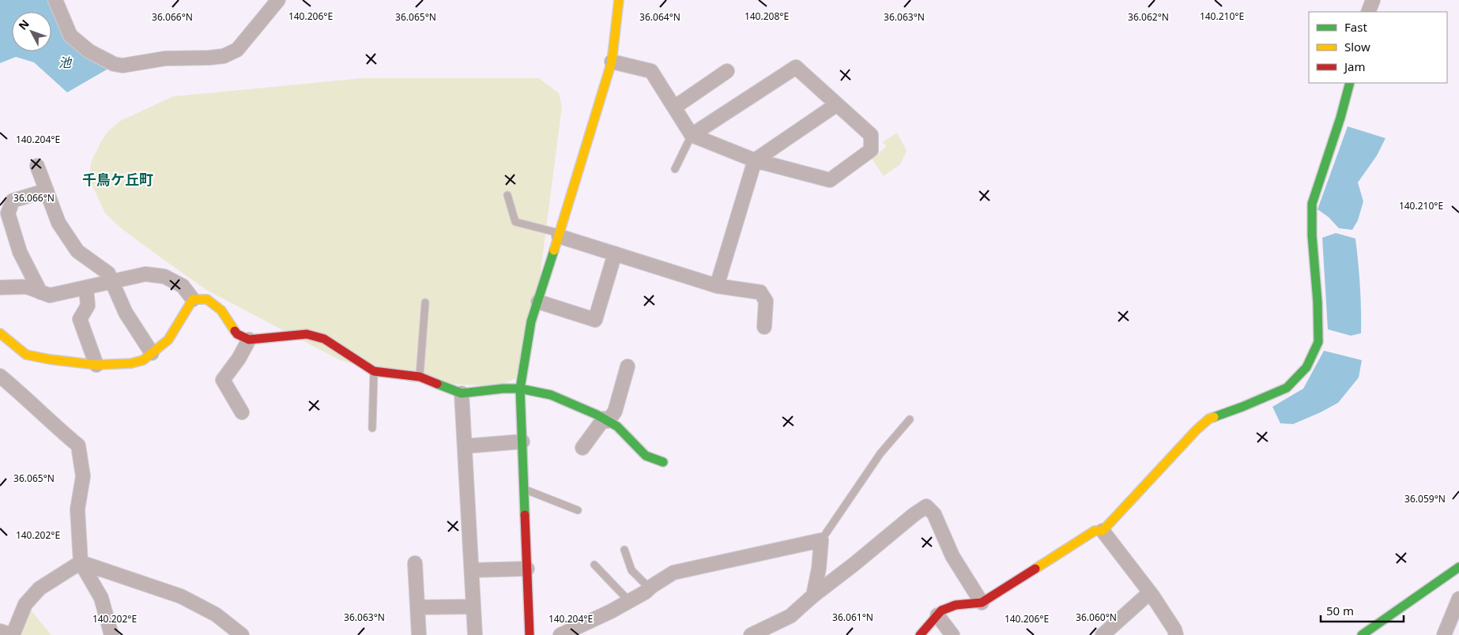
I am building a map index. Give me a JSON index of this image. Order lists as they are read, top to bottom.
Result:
{
  "districts": ["千鳥ケ丘町"],
  "water": ["池"],
  "legend": ["Fast", "Slow", "Jam"],
  "scale_bar": "50 m",
  "north": "top left",
  "coordinates": [
    "140.206°E",
    "140.208°E",
    "140.210°E",
    "36.066°N",
    "36.065°N",
    "36.064°N",
    "36.063°N",
    "36.062°N",
    "140.204°E",
    "36.059°N",
    "140.202°E",
    "36.061°N",
    "36.060°N"
  ]
}
